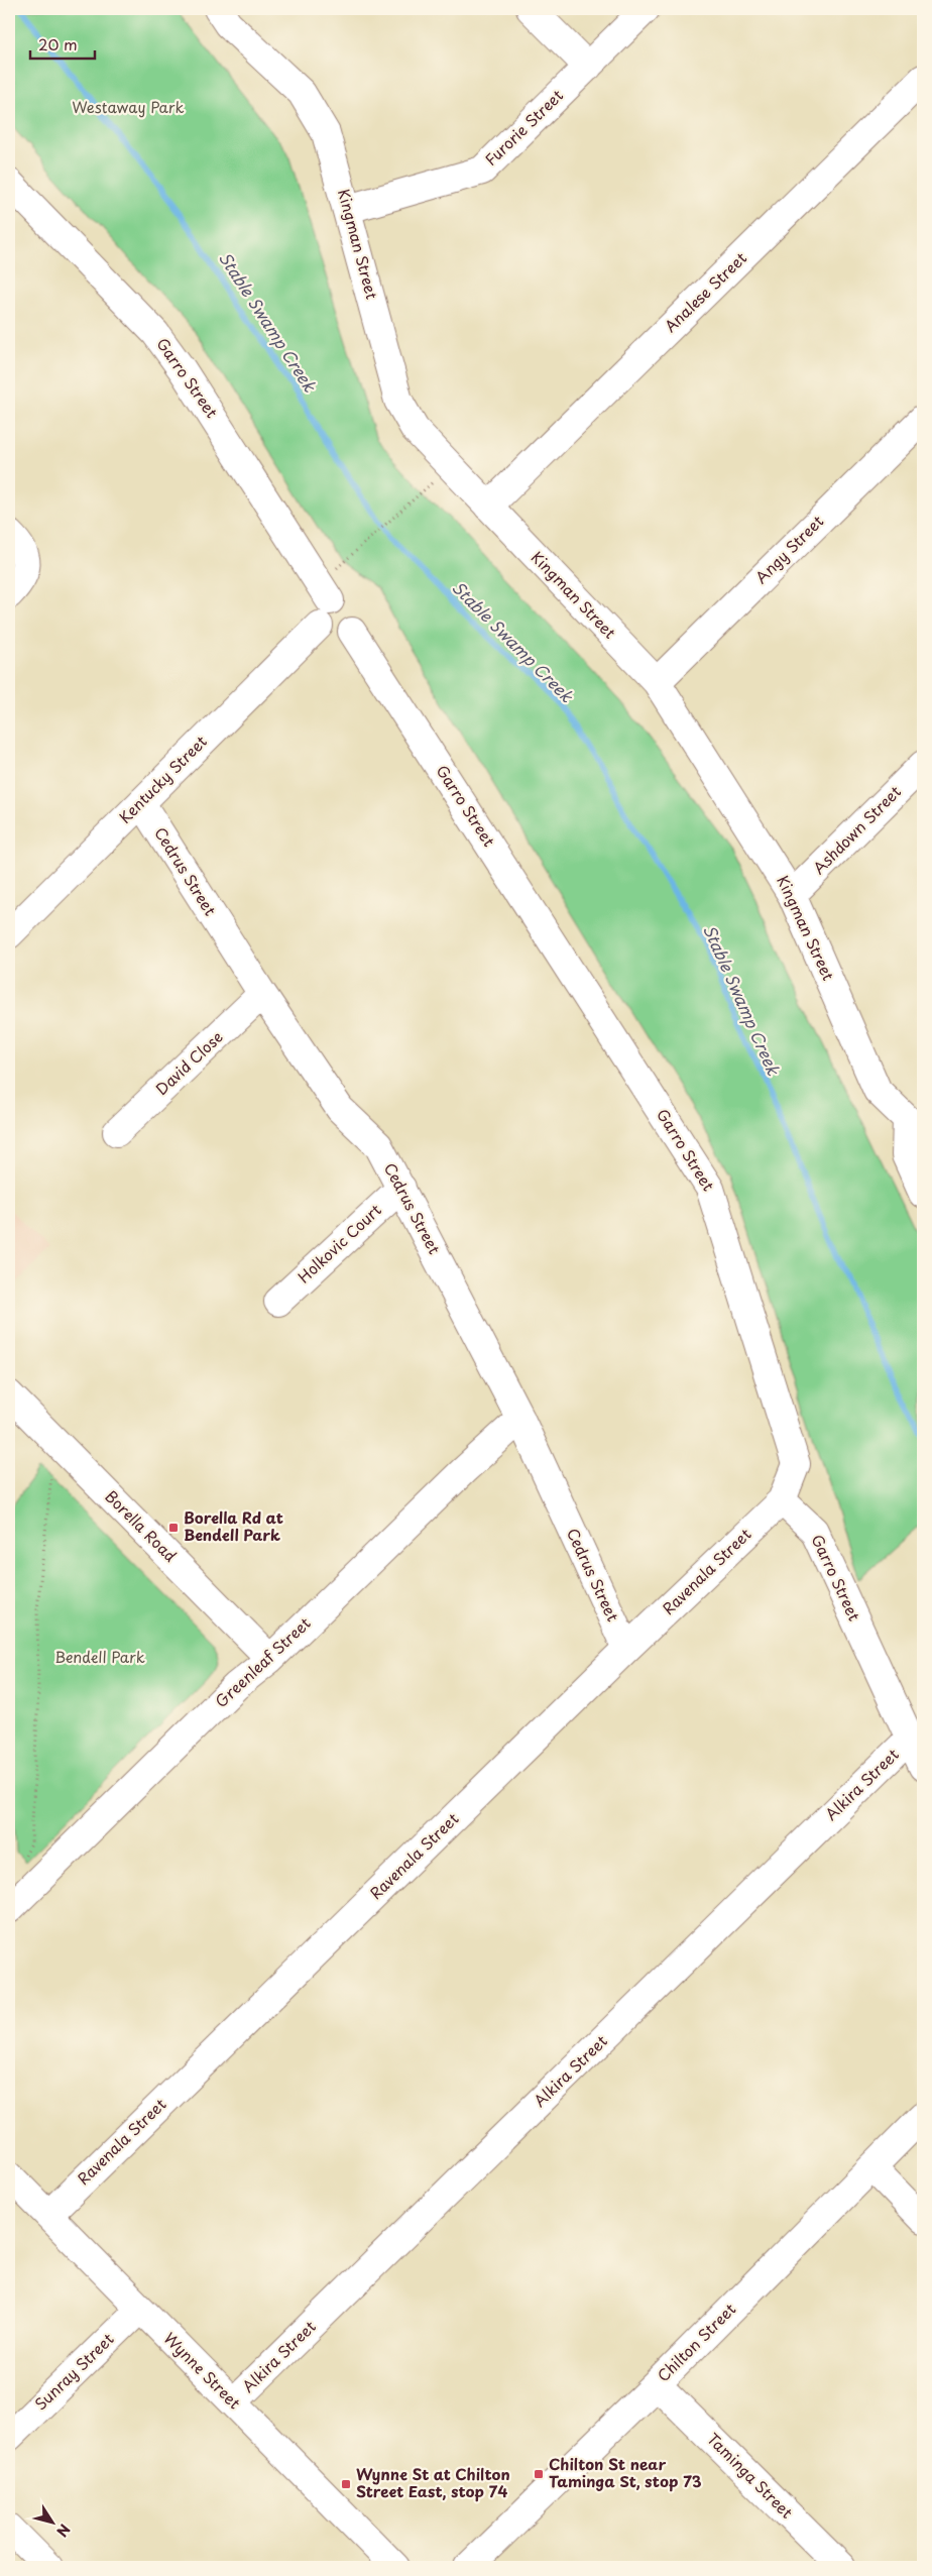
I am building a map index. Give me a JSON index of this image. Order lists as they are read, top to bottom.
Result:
{
  "streets": {
    "street": [
      "Furorie Street",
      "Kingman Street",
      "Analese Street",
      "Garro Street",
      "Angy Street",
      "Kentucky Street",
      "Ashdown Street",
      "Cedrus Street",
      "David Close",
      "Holkovic Court",
      "Borella Road",
      "Ravenala Street",
      "Greenleaf Street",
      "Alkira Street",
      "Chilton Street",
      "Wynne Street",
      "Sunray Street",
      "Taminga Street"
    ]
  },
  "crossings": [
    ["Furorie Street", "Kingman Street"],
    ["Kingman Street", "Analese Street"],
    ["Kingman Street", "Angy Street"],
    ["Kingman Street", "Ashdown Street"],
    ["Garro Street", "Kentucky Street"],
    ["Garro Street", "Ravenala Street"],
    ["Garro Street", "Alkira Street"],
    ["Kentucky Street", "Cedrus Street"],
    ["Cedrus Street", "David Close"],
    ["Cedrus Street", "Holkovic Court"],
    ["Cedrus Street", "Ravenala Street"],
    ["Cedrus Street", "Greenleaf Street"],
    ["Borella Road", "Greenleaf Street"],
    ["Ravenala Street", "Wynne Street"],
    ["Alkira Street", "Wynne Street"],
    ["Chilton Street", "Taminga Street"],
    ["Wynne Street", "Sunray Street"]
  ],
  "water": ["Stable Swamp Creek"],
  "parks": ["Westaway Park", "Bendell Park"],
  "places": {
    "transit": ["Borella Rd at Bendell Park", "Chilton St near Taminga St, stop 73", "Wynne St at Chilton Street East, stop 74"]
  },
  "scale_bar": "20 m",
  "north": "bottom right"
}
